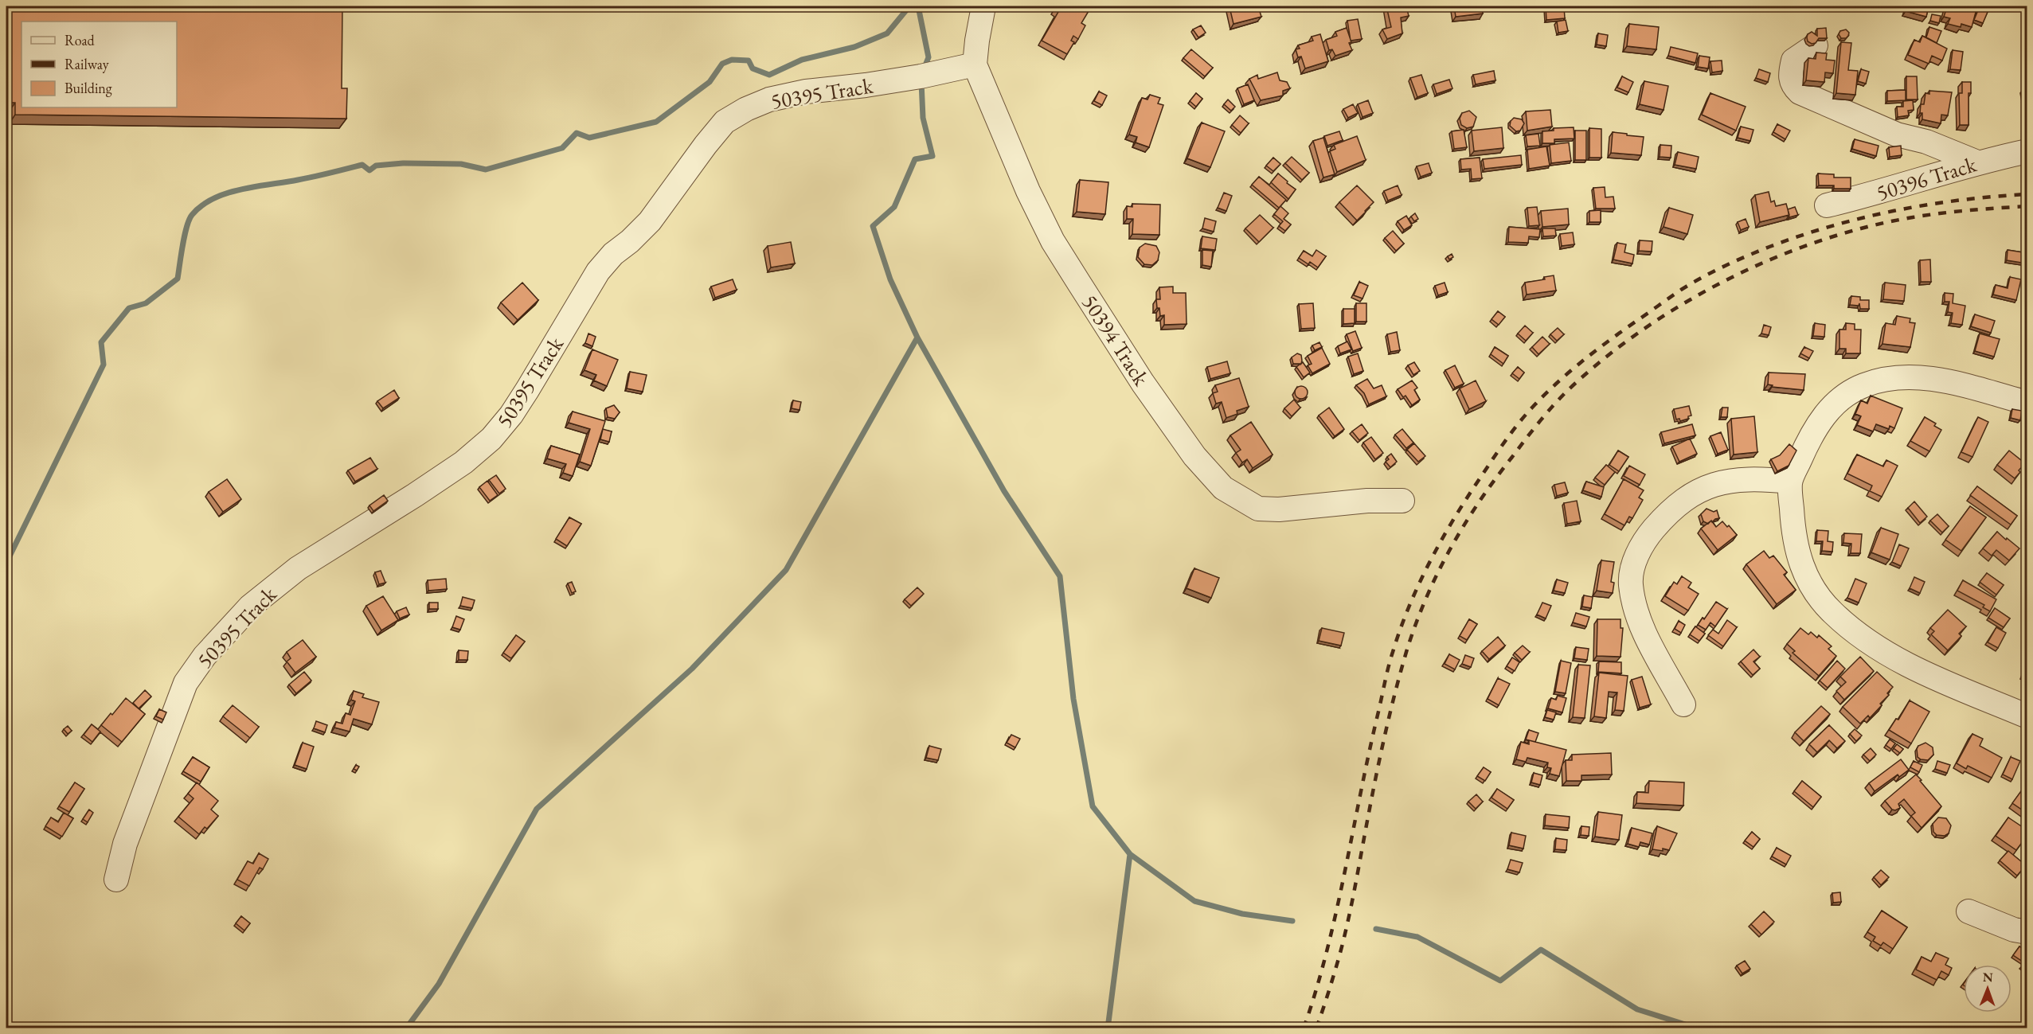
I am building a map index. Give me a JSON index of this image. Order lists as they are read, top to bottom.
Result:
{
  "streets": {
    "street": ["50395 Track", "50396 Track", "50394 Track"]
  },
  "crossings": [
    ["50395 Track", "50394 Track"]
  ],
  "legend": ["Road", "Railway", "Building"],
  "north": "top"
}
